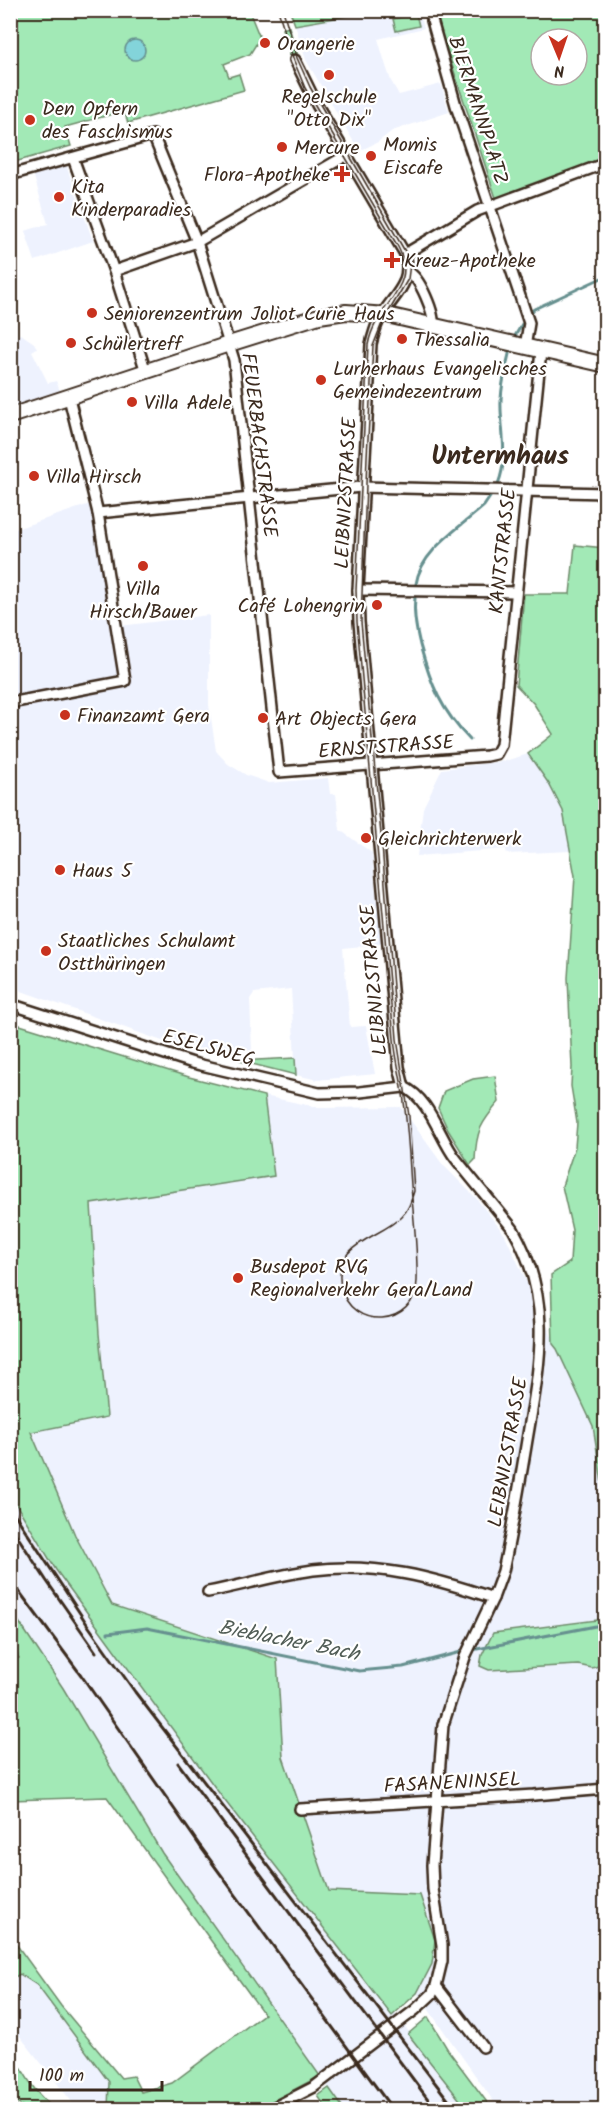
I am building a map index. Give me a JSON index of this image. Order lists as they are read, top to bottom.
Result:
{
  "streets": {
    "street": [
      "BIERMANNPLATZ",
      "FEUERBACHSTRASSE",
      "LEIBNIZSTRASSE",
      "KANTSTRASSE",
      "ERNSTSTRASSE",
      "ESELSWEG",
      "FASANENINSEL"
    ]
  },
  "crossings": [
    ["FEUERBACHSTRASSE", "ERNSTSTRASSE"],
    ["LEIBNIZSTRASSE", "ERNSTSTRASSE"],
    ["LEIBNIZSTRASSE", "ESELSWEG"],
    ["LEIBNIZSTRASSE", "FASANENINSEL"],
    ["KANTSTRASSE", "ERNSTSTRASSE"]
  ],
  "districts": ["Untermhaus"],
  "water": ["Bieblacher Bach"],
  "places": {
    "other": [
      "Orangerie",
      "Regelschule \"Otto Dix\"",
      "Den Opfern des Faschismus",
      "Mercure",
      "Momis Eiscafe",
      "Kita Kinderparadies",
      "Seniorenzentrum Joliot Curie Haus",
      "Thessalia",
      "Schülertreff",
      "Lurherhaus Evangelisches Gemeindezentrum",
      "Villa Adele",
      "Villa Hirsch",
      "Villa Hirsch/Bauer",
      "Café Lohengrin",
      "Finanzamt Gera",
      "Art Objects Gera",
      "Gleichrichterwerk",
      "Haus 5",
      "Staatliches Schulamt Ostthüringen",
      "Busdepot RVG Regionalverkehr Gera/Land"
    ],
    "health": ["Flora-Apotheke", "Kreuz-Apotheke"]
  },
  "scale_bar": "100 m",
  "north": "bottom"
}
